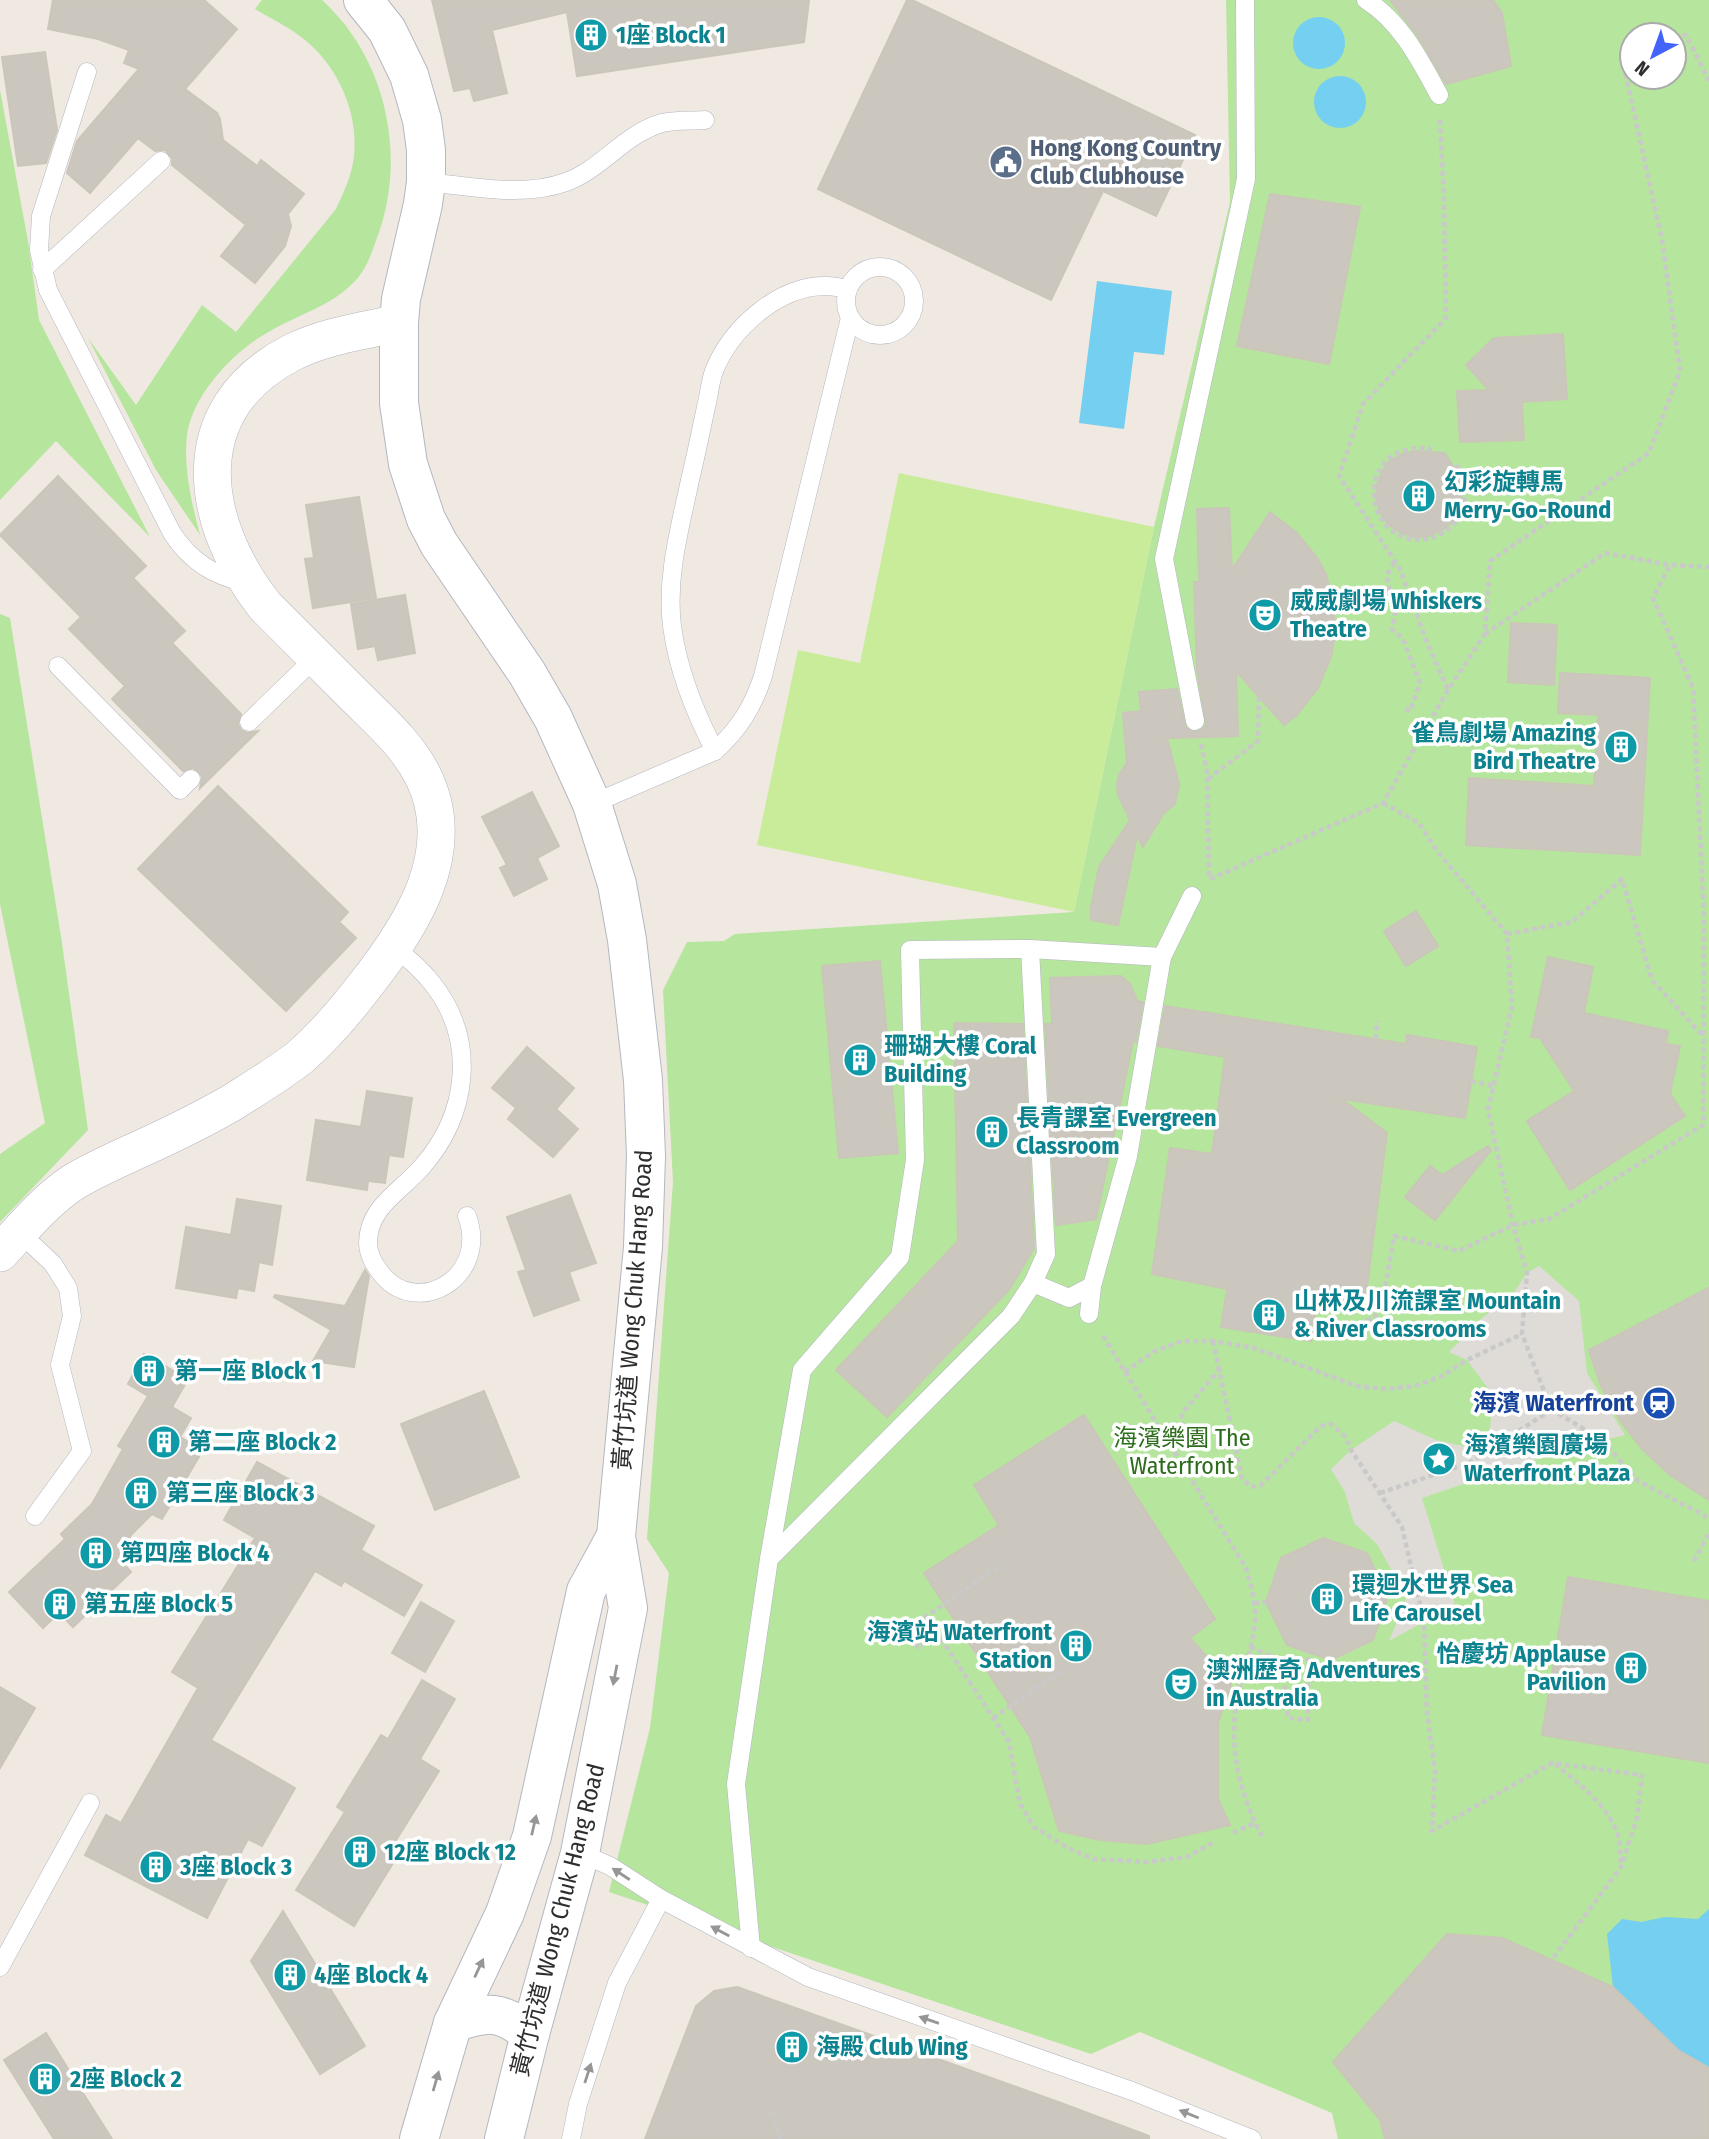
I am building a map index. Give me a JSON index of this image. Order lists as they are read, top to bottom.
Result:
{
  "streets": {
    "main road": ["黃竹坑道 Wong Chuk Hang Road"]
  },
  "parks": ["海濱樂園 The Waterfront"],
  "places": {
    "building": [
      "1座 Block 1",
      "幻彩旋轉馬 Merry-Go-Round",
      "雀鳥劇場 Amazing Bird Theatre",
      "珊瑚大樓 Coral Building",
      "長青課室 Evergreen Classroom",
      "山林及川流課室 Mountain & River Classrooms",
      "第一座 Block 1",
      "第二座 Block 2",
      "第三座 Block 3",
      "第四座 Block 4",
      "環迴水世界 Sea Life Carousel",
      "第五座 Block 5",
      "海濱站 Waterfront Station",
      "怡慶坊 Applause Pavilion",
      "12座 Block 12",
      "3座 Block 3",
      "4座 Block 4",
      "海殿 Club Wing",
      "2座 Block 2"
    ],
    "public building": ["Hong Kong Country Club Clubhouse"],
    "theatre": ["威威劇場 Whiskers Theatre", "澳洲歷奇 Adventures in Australia"],
    "station": ["海濱 Waterfront"],
    "place": ["海濱樂園廣場 Waterfront Plaza"]
  },
  "north": "bottom left"
}
